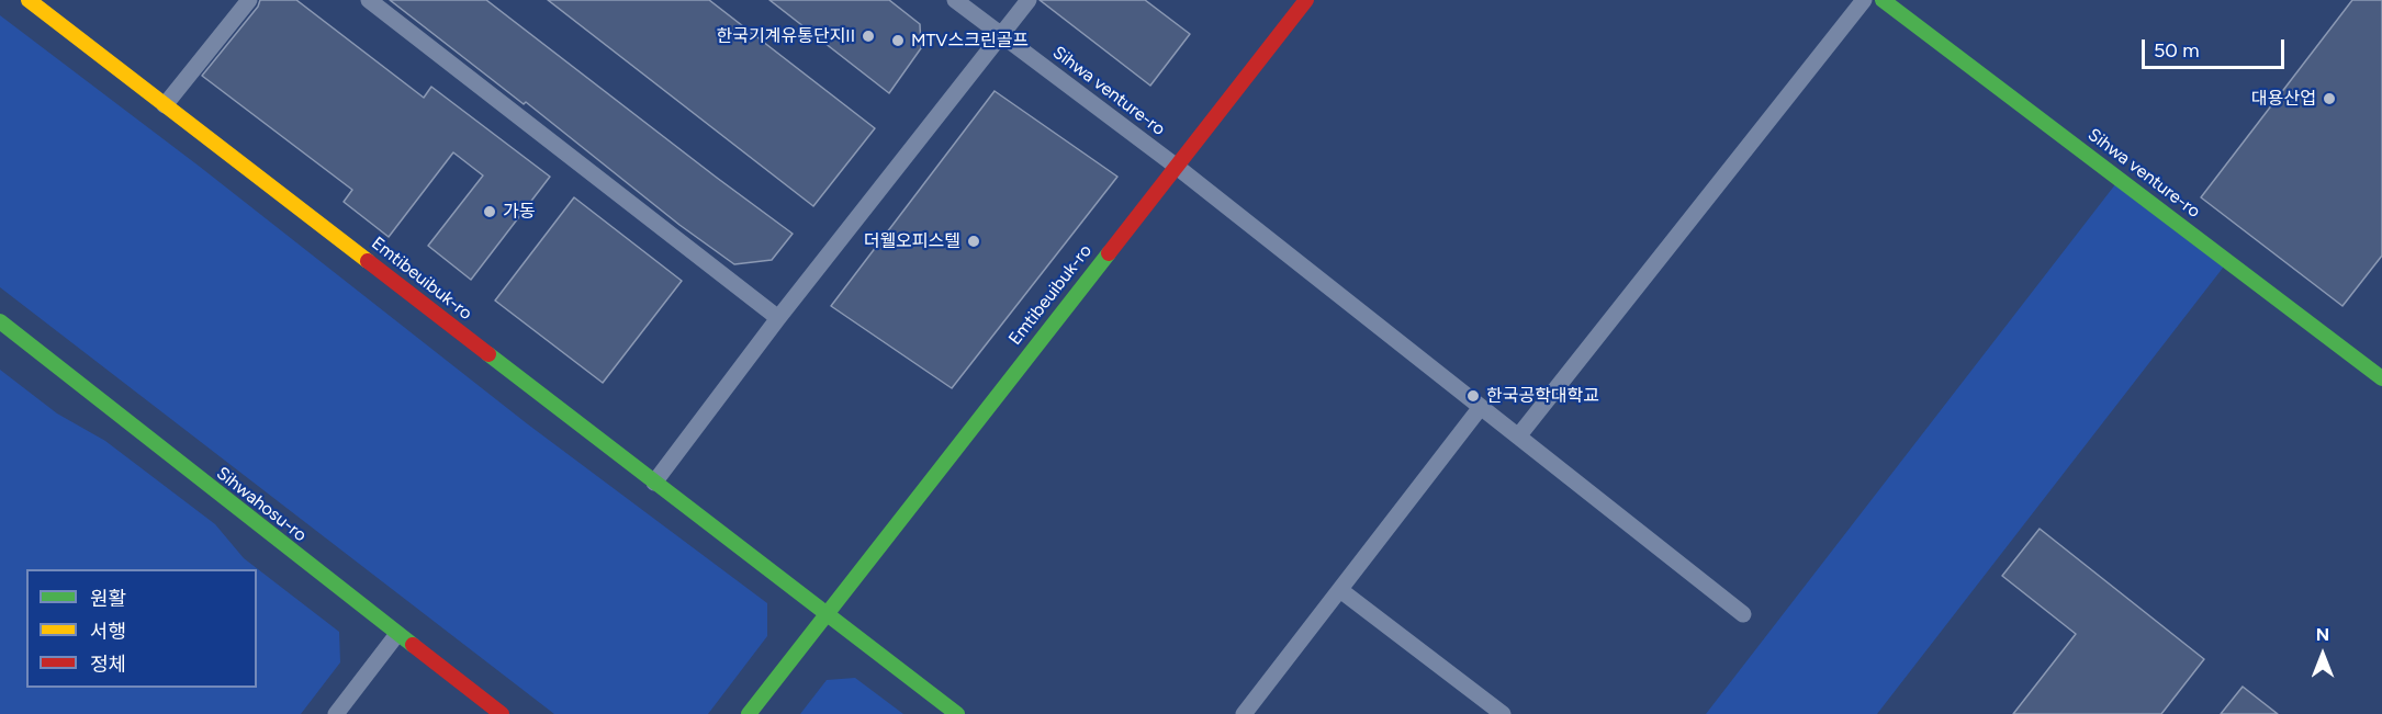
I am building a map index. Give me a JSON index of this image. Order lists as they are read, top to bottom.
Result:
{
  "streets": {
    "street": ["Sihwa venture-ro", "Emtibeuibuk-ro", "Sihwahosu-ro"]
  },
  "crossings": [
    ["Sihwa venture-ro", "Emtibeuibuk-ro"]
  ],
  "places": [
    "한국기계유통단지II",
    "MTV스크린골프",
    "대용산업",
    "가동",
    "더웰오피스텔",
    "한국공학대학교"
  ],
  "legend": ["원활", "서행", "정체"],
  "scale_bar": "50 m",
  "north": "top"
}
